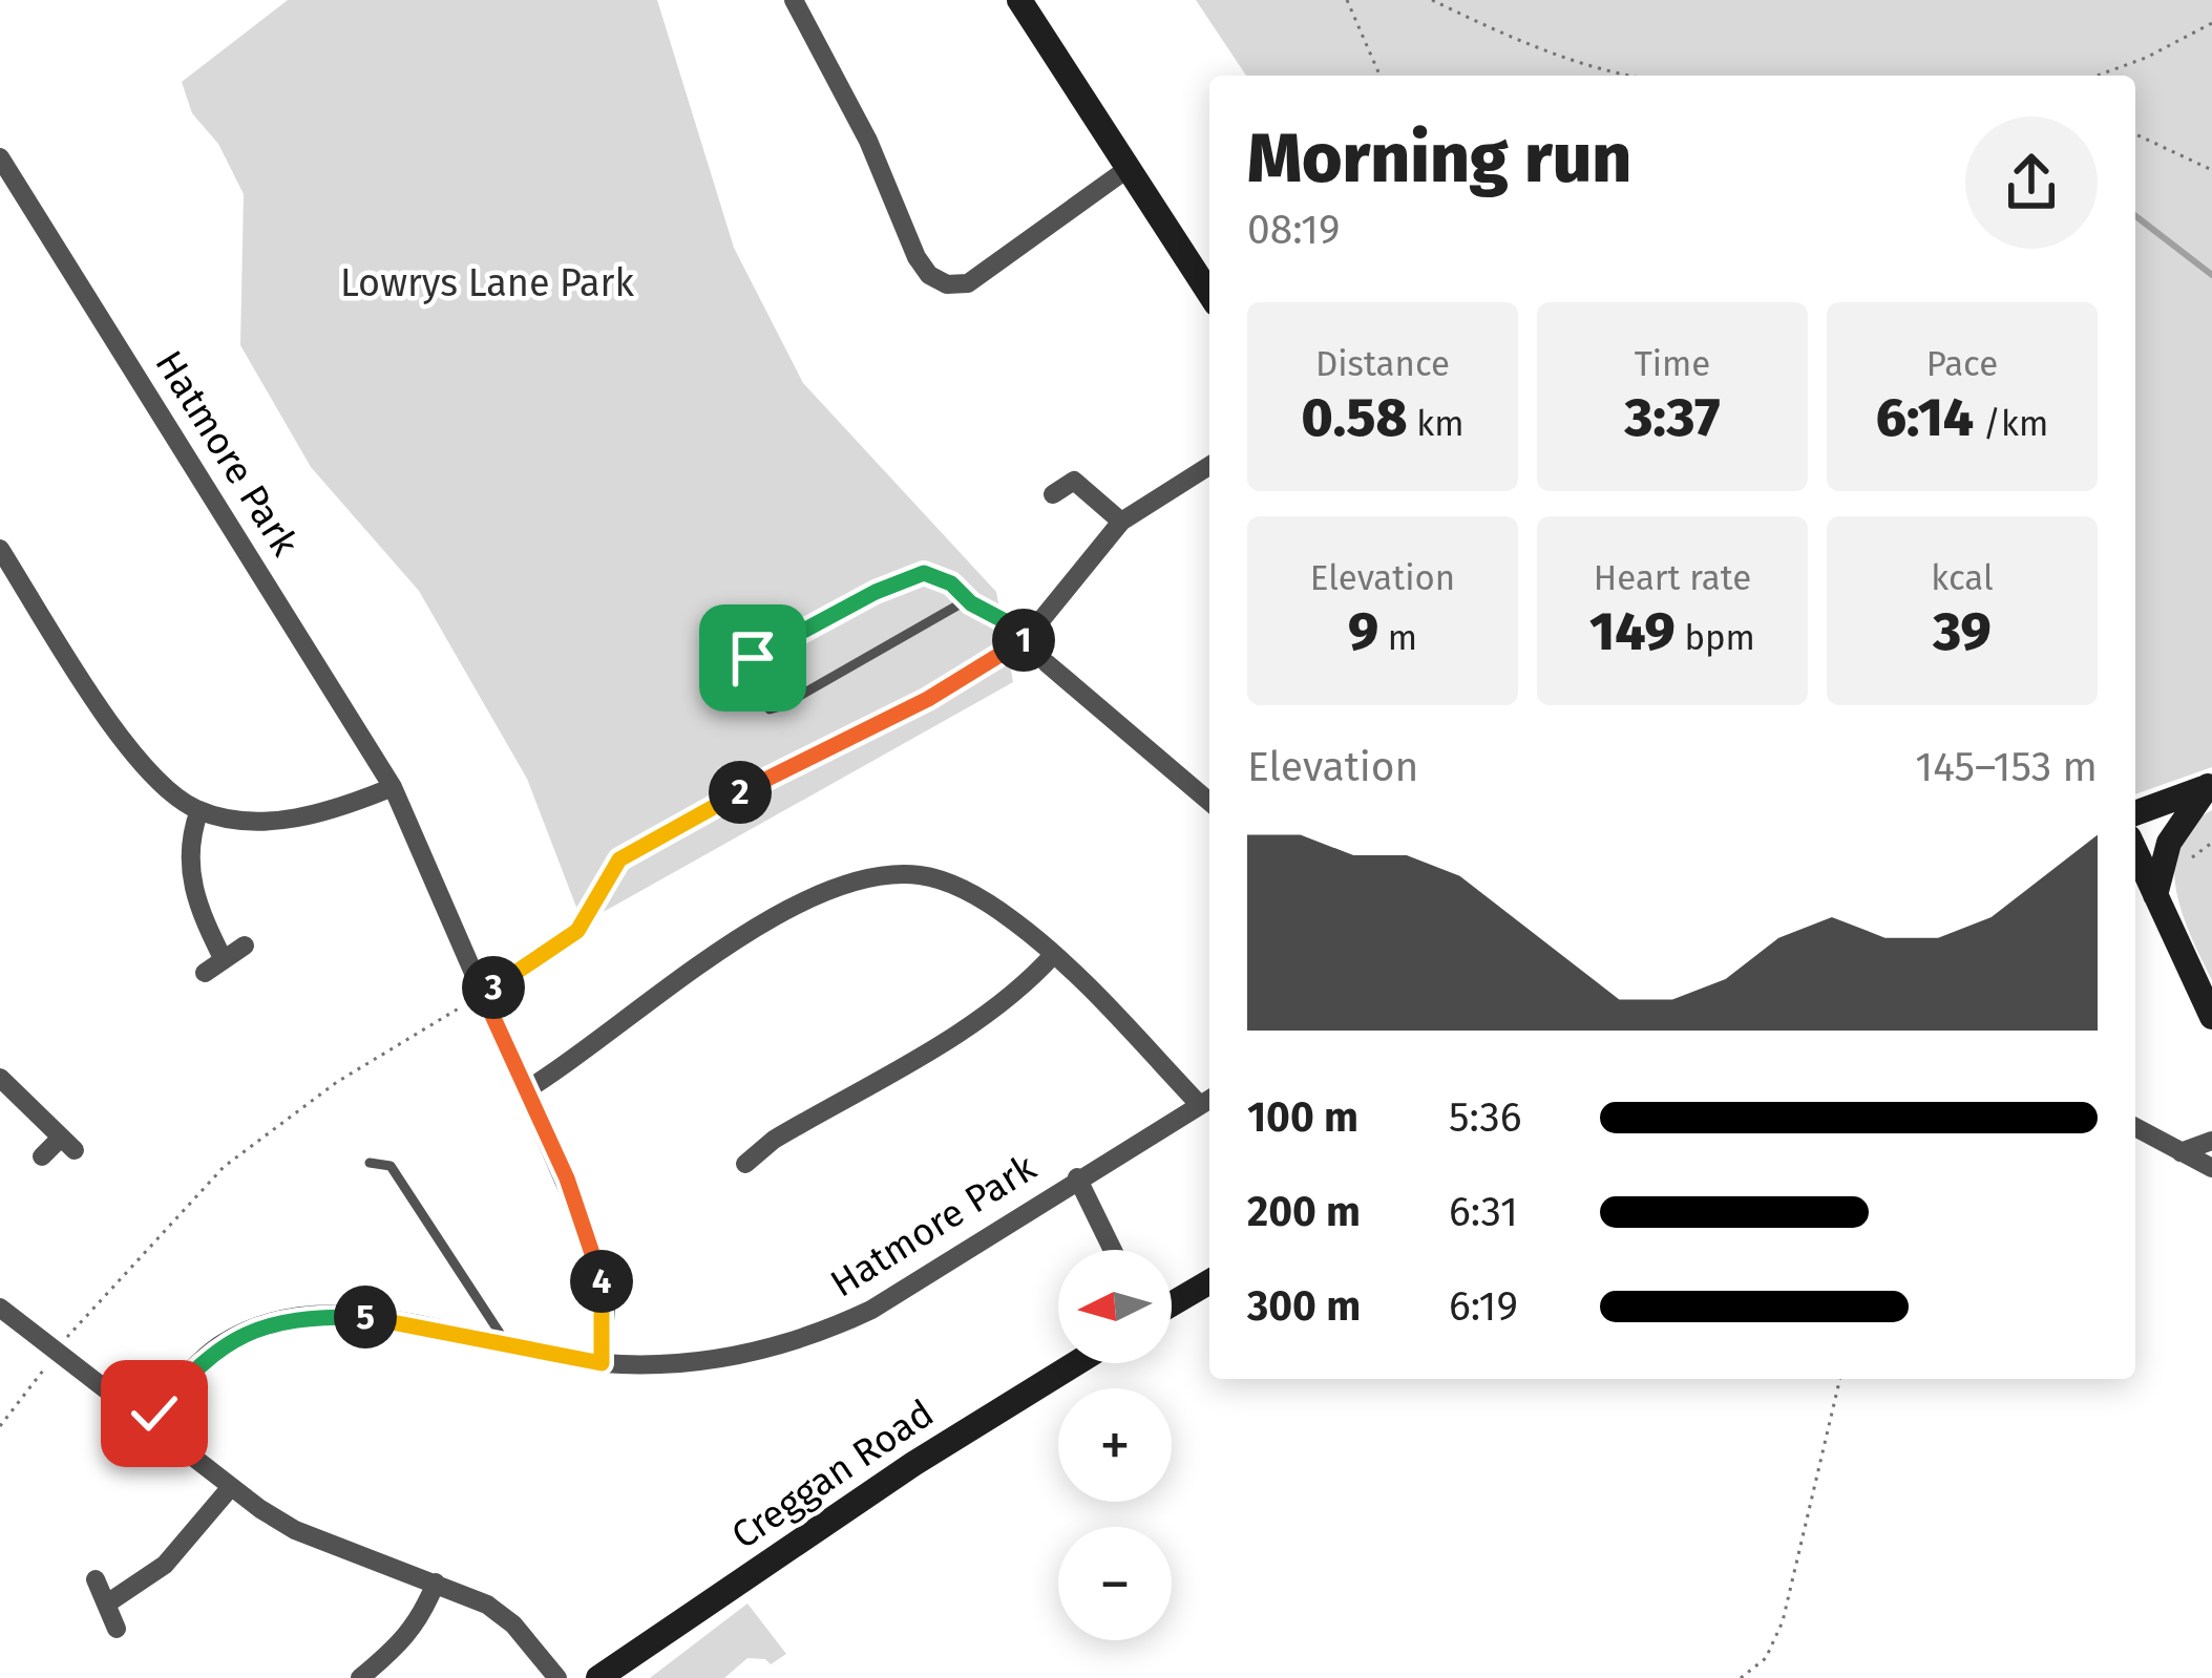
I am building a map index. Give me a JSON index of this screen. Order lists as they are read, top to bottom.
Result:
{
  "streets": {
    "main road": ["Creggan Road"],
    "street": ["Hatmore Park"]
  },
  "parks": ["Lowrys Lane Park"],
  "north": "left",
  "page": {
    "heading": ["Morning run", "08:19"],
    "stats": [
      ["Distance", "0.58 km"],
      ["Time", "3:37"],
      ["Pace", "6:14 /km"],
      ["Elevation", "9 m"],
      ["Heart rate", "149 bpm"],
      ["kcal", "39"]
    ],
    "pins": [
      "1",
      "2",
      "3",
      "4",
      "5"
    ],
    "chart": ["Elevation", "145–153 m"],
    "list": [
      {
        "name": "100 m",
        "note": "5:36"
      },
      {
        "name": "200 m",
        "note": "6:31"
      },
      {
        "name": "300 m",
        "note": "6:19"
      }
    ],
    "map_buttons": ["+", "−"]
  }
}
